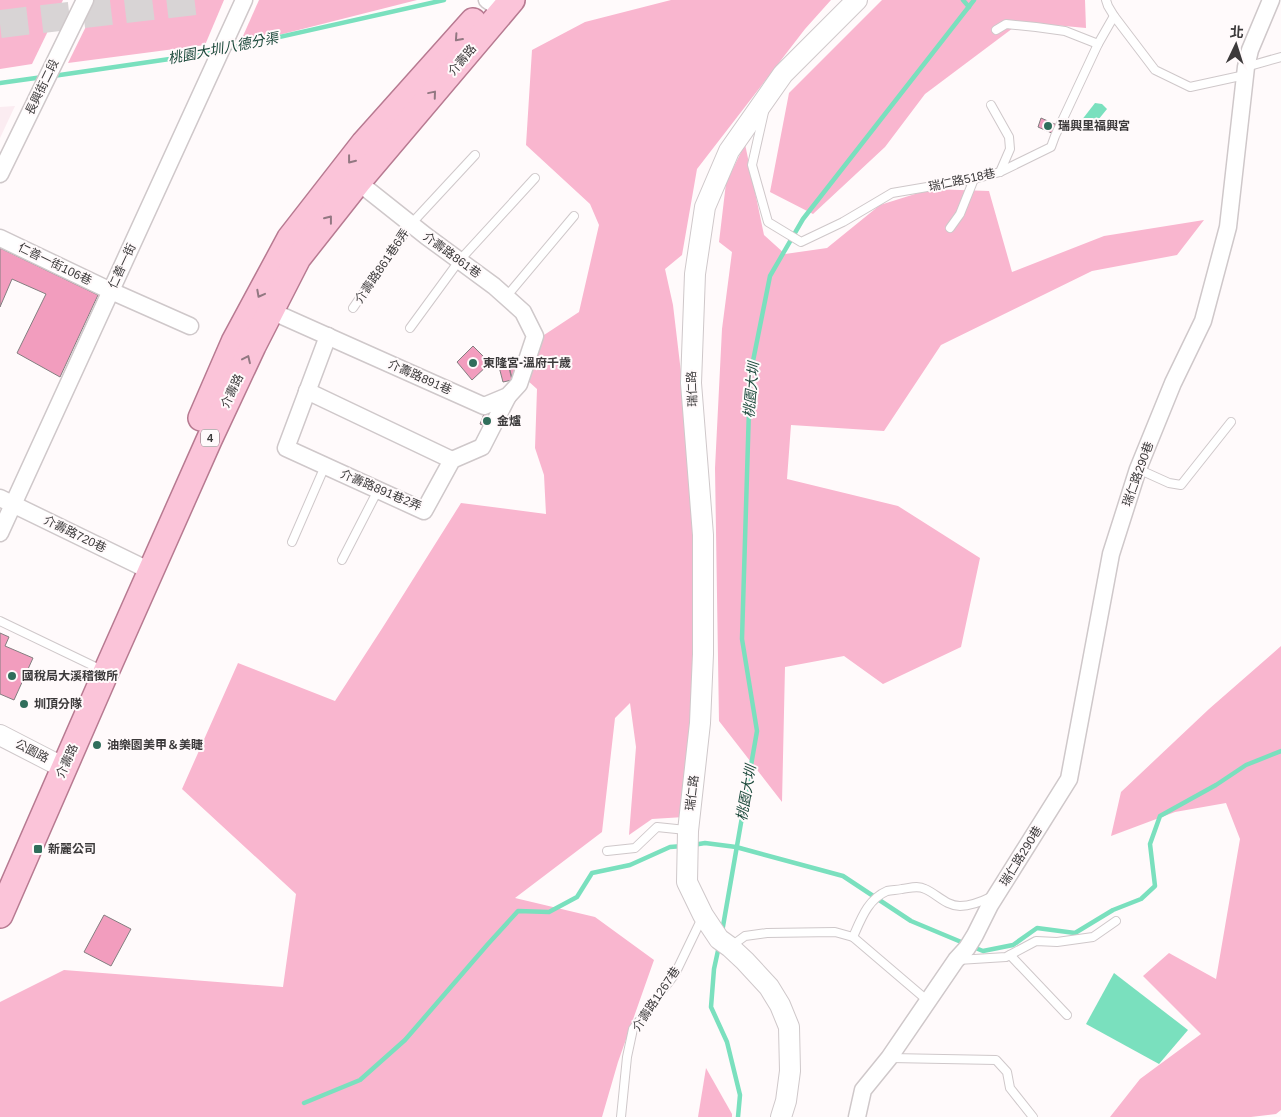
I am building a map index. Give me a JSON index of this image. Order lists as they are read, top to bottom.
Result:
{
  "streets": {
    "main road": ["介壽路", "4"],
    "street": [
      "長興街二段",
      "介壽路861巷",
      "仁善一街106巷",
      "仁善一街",
      "介壽路891巷",
      "瑞仁路",
      "瑞仁路290巷",
      "介壽路891巷2弄",
      "介壽路720巷",
      "公園路"
    ],
    "lane": ["瑞仁路518巷", "介壽路861巷6弄", "介壽路1267巷"]
  },
  "crossings": [
    ["介壽路", "介壽路861巷"],
    ["介壽路", "介壽路891巷"],
    ["介壽路", "介壽路720巷"],
    ["介壽路", "公園路"],
    ["瑞仁路518巷", "瑞仁路"],
    ["介壽路861巷", "介壽路861巷6弄"],
    ["介壽路861巷", "介壽路891巷"],
    ["仁善一街106巷", "仁善一街"],
    ["仁善一街", "介壽路720巷"],
    ["瑞仁路", "介壽路1267巷"]
  ],
  "water": ["桃園大圳八德分渠", "桃園大圳"],
  "places": {
    "other": [
      "瑞興里福興宮",
      "東隆宮-溫府千歲",
      "金爐",
      "國稅局大溪稽徵所",
      "圳頂分隊",
      "油樂園美甲＆美睫"
    ],
    "transit": ["新麗公司"]
  },
  "north": "top"
}
